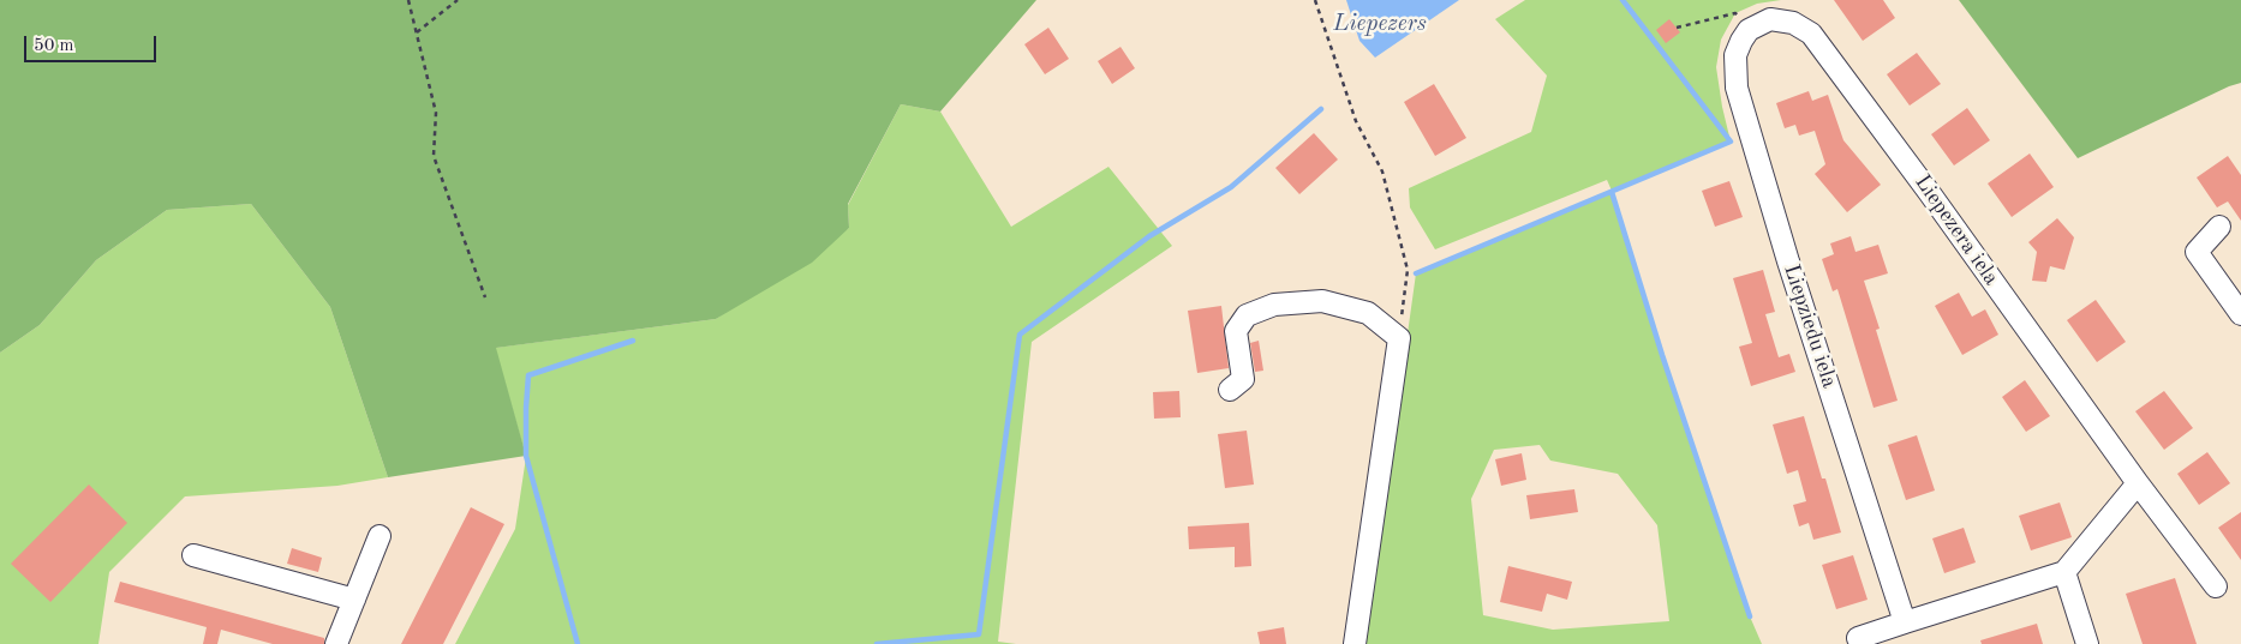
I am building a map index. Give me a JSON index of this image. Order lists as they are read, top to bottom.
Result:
{
  "streets": {
    "street": ["Liepezera iela", "Liepziedu iela"]
  },
  "crossings": [
    ["Liepezera iela", "Liepziedu iela"]
  ],
  "water": ["Liepezers"],
  "scale_bar": "50 m"
}
